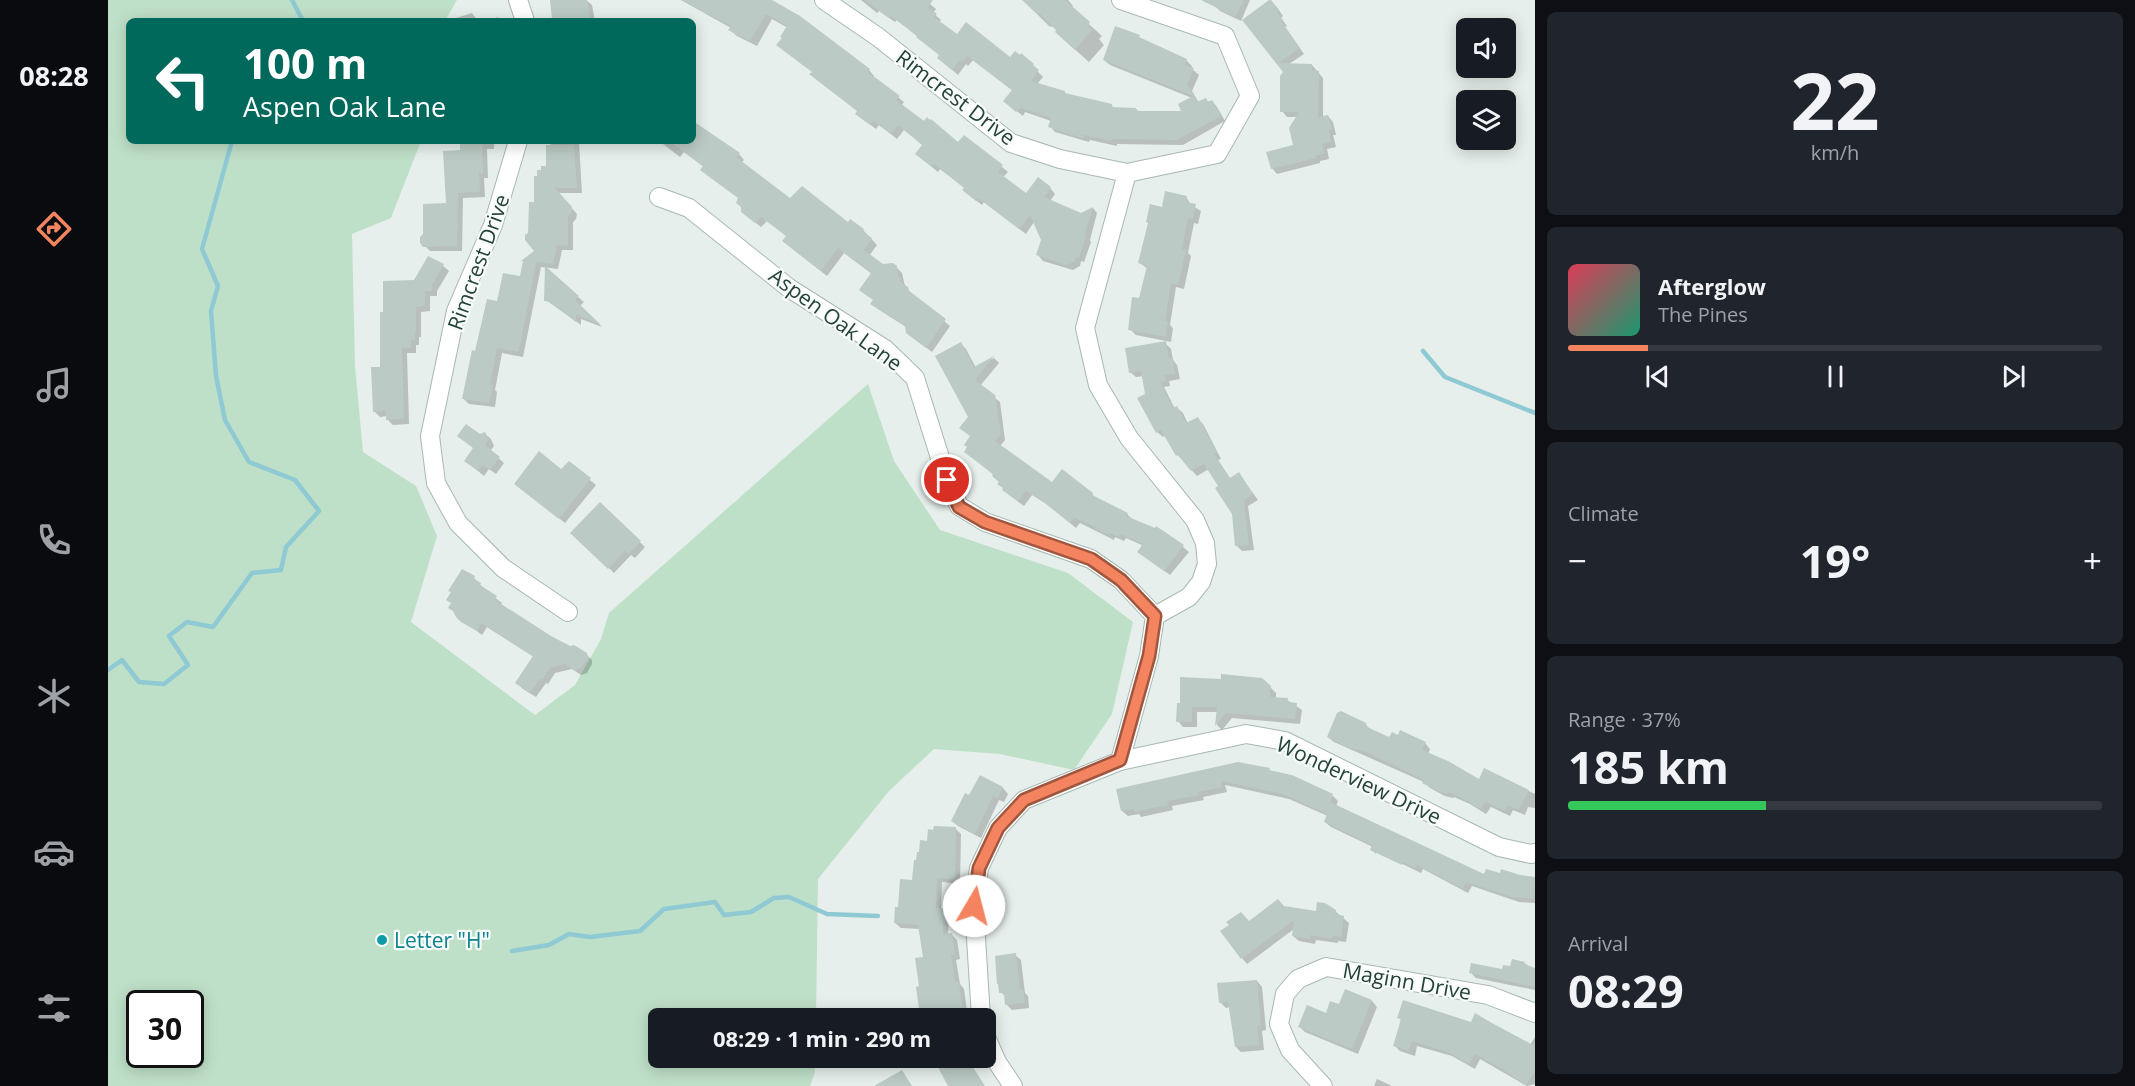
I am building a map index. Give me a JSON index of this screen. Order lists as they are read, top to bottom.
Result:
{
  "streets": {
    "street": [
      "Rimcrest Drive",
      "Aspen Oak Lane",
      "Wonderview Drive",
      "Maginn Drive"
    ]
  },
  "places": ["Letter \"H\""],
  "page": {
    "tabs": "08:28",
    "tile": [
      ["22", "km/h"],
      "Climate",
      ["Range · 37%", "185 km"],
      ["Arrival", "08:29"]
    ],
    "turn": ["100 m", "Aspen Oak Lane"],
    "song": ["Afterglow", "The Pines"],
    "heat": ["−", "19°", "+"],
    "limit": "30",
    "trip": "08:29 · 1 min · 290 m"
  }
}
